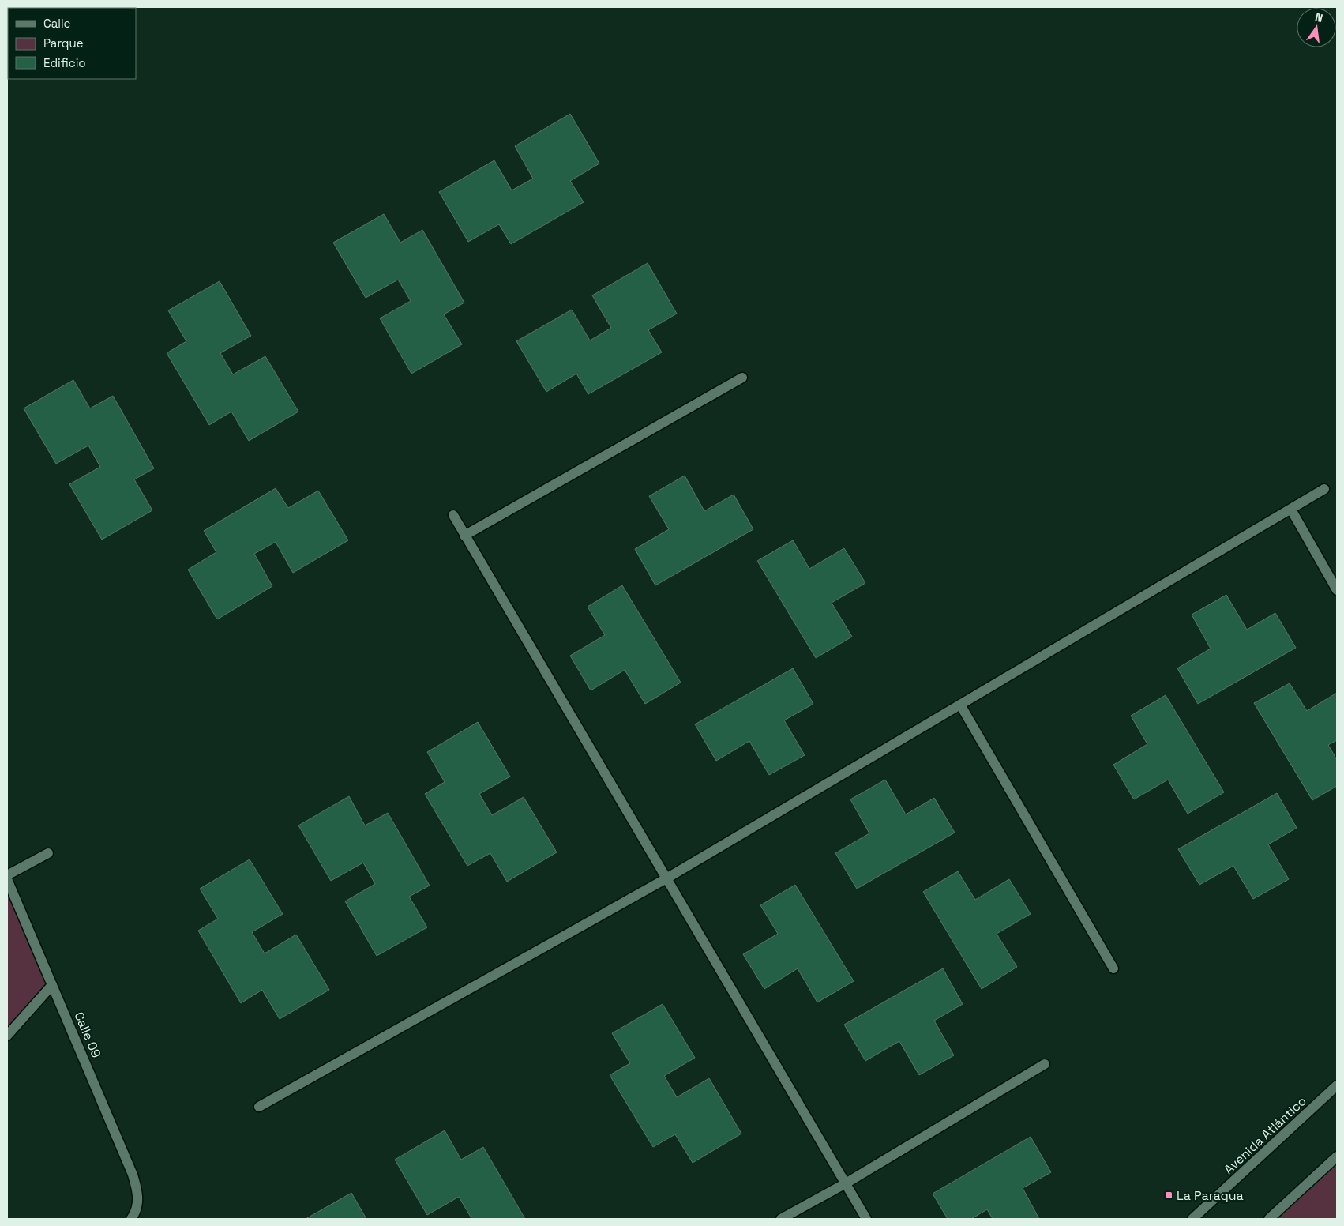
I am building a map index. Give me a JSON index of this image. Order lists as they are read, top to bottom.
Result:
{
  "streets": {
    "street": ["Calle 09", "Avenida Atlántico"]
  },
  "places": {
    "transit": ["La Paragua"]
  },
  "legend": ["Calle", "Parque", "Edificio"],
  "north": "top"
}
